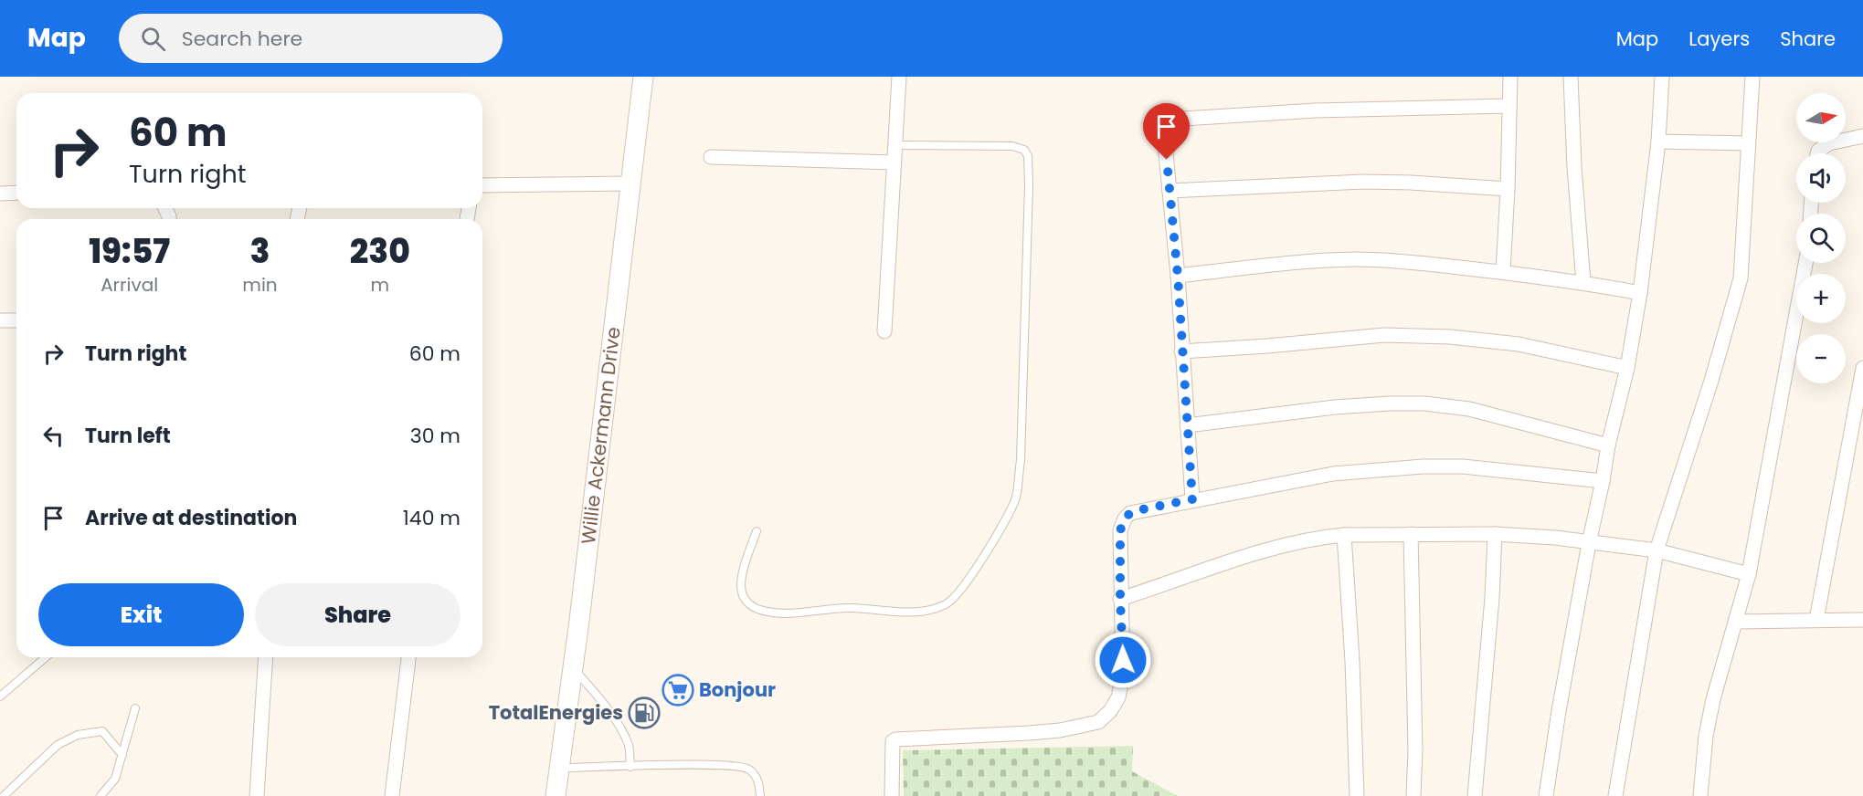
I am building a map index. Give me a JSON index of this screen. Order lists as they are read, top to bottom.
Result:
{
  "streets": {
    "street": ["Willie Ackermann Drive"]
  },
  "places": {
    "supermarket": ["Bonjour"],
    "fuel station": ["TotalEnergies"]
  },
  "north": "right",
  "page": {
    "header": "Map",
    "search": "Search here",
    "nav": ["Map", "Layers", "Share"],
    "map_buttons": ["+", "−"],
    "turn": ["60 m", "Turn right"],
    "eta": [
      "19:57",
      "Arrival",
      "3",
      "min",
      "230",
      "m"
    ],
    "list": [
      {
        "name": "Turn right",
        "value": "60 m"
      },
      {
        "name": "Turn left",
        "value": "30 m"
      },
      {
        "name": "Arrive at destination",
        "value": "140 m"
      }
    ],
    "buttons": ["Exit", "Share"]
  }
}
